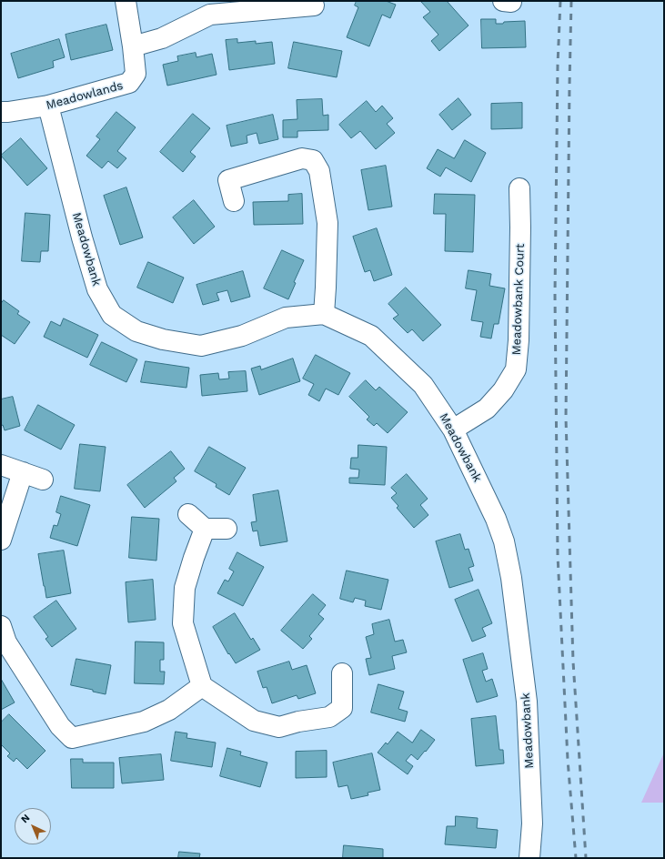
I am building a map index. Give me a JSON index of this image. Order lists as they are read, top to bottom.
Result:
{
  "streets": {
    "street": ["Meadowlands", "Meadowbank", "Meadowbank Court"]
  },
  "crossings": [
    ["Meadowlands", "Meadowbank"],
    ["Meadowbank", "Meadowbank Court"]
  ],
  "north": "top left"
}
